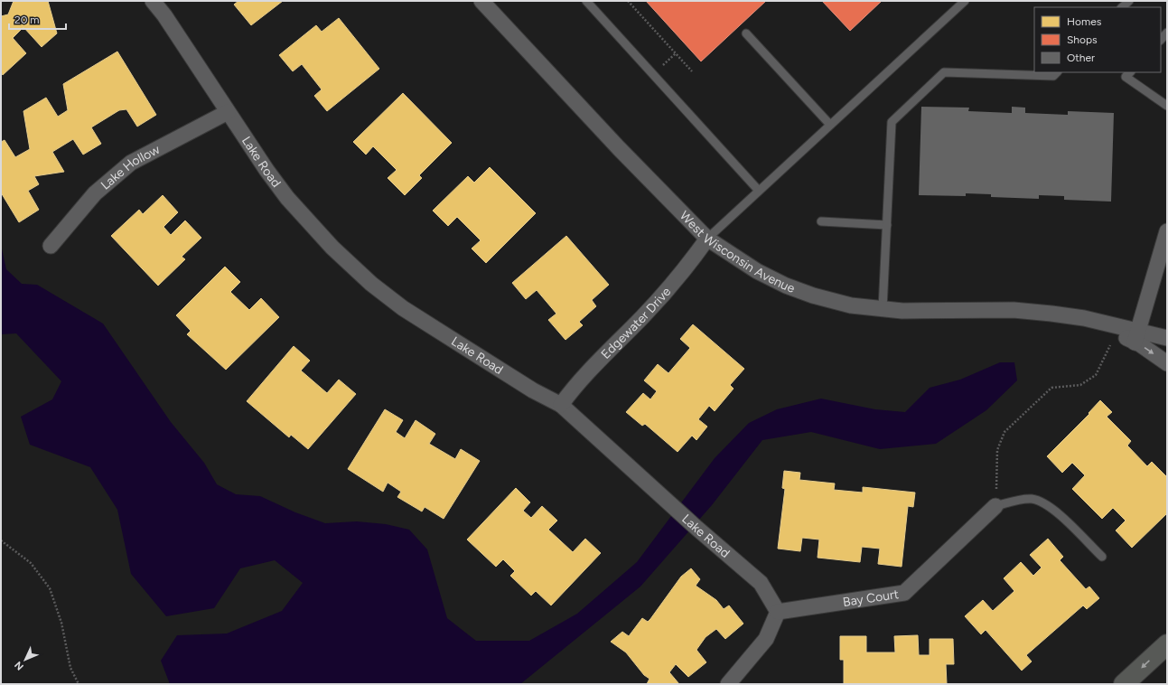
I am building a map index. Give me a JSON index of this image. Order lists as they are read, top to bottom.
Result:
{
  "streets": {
    "street": [
      "Lake Road",
      "Lake Hollow",
      "West Wisconsin Avenue",
      "Edgewater Drive",
      "Bay Court"
    ]
  },
  "crossings": [
    ["Lake Road", "Lake Hollow"],
    ["Lake Road", "Edgewater Drive"],
    ["Lake Road", "Bay Court"],
    ["West Wisconsin Avenue", "Edgewater Drive"]
  ],
  "legend": ["Homes", "Shops", "Other"],
  "scale_bar": "20 m",
  "north": "bottom left"
}
